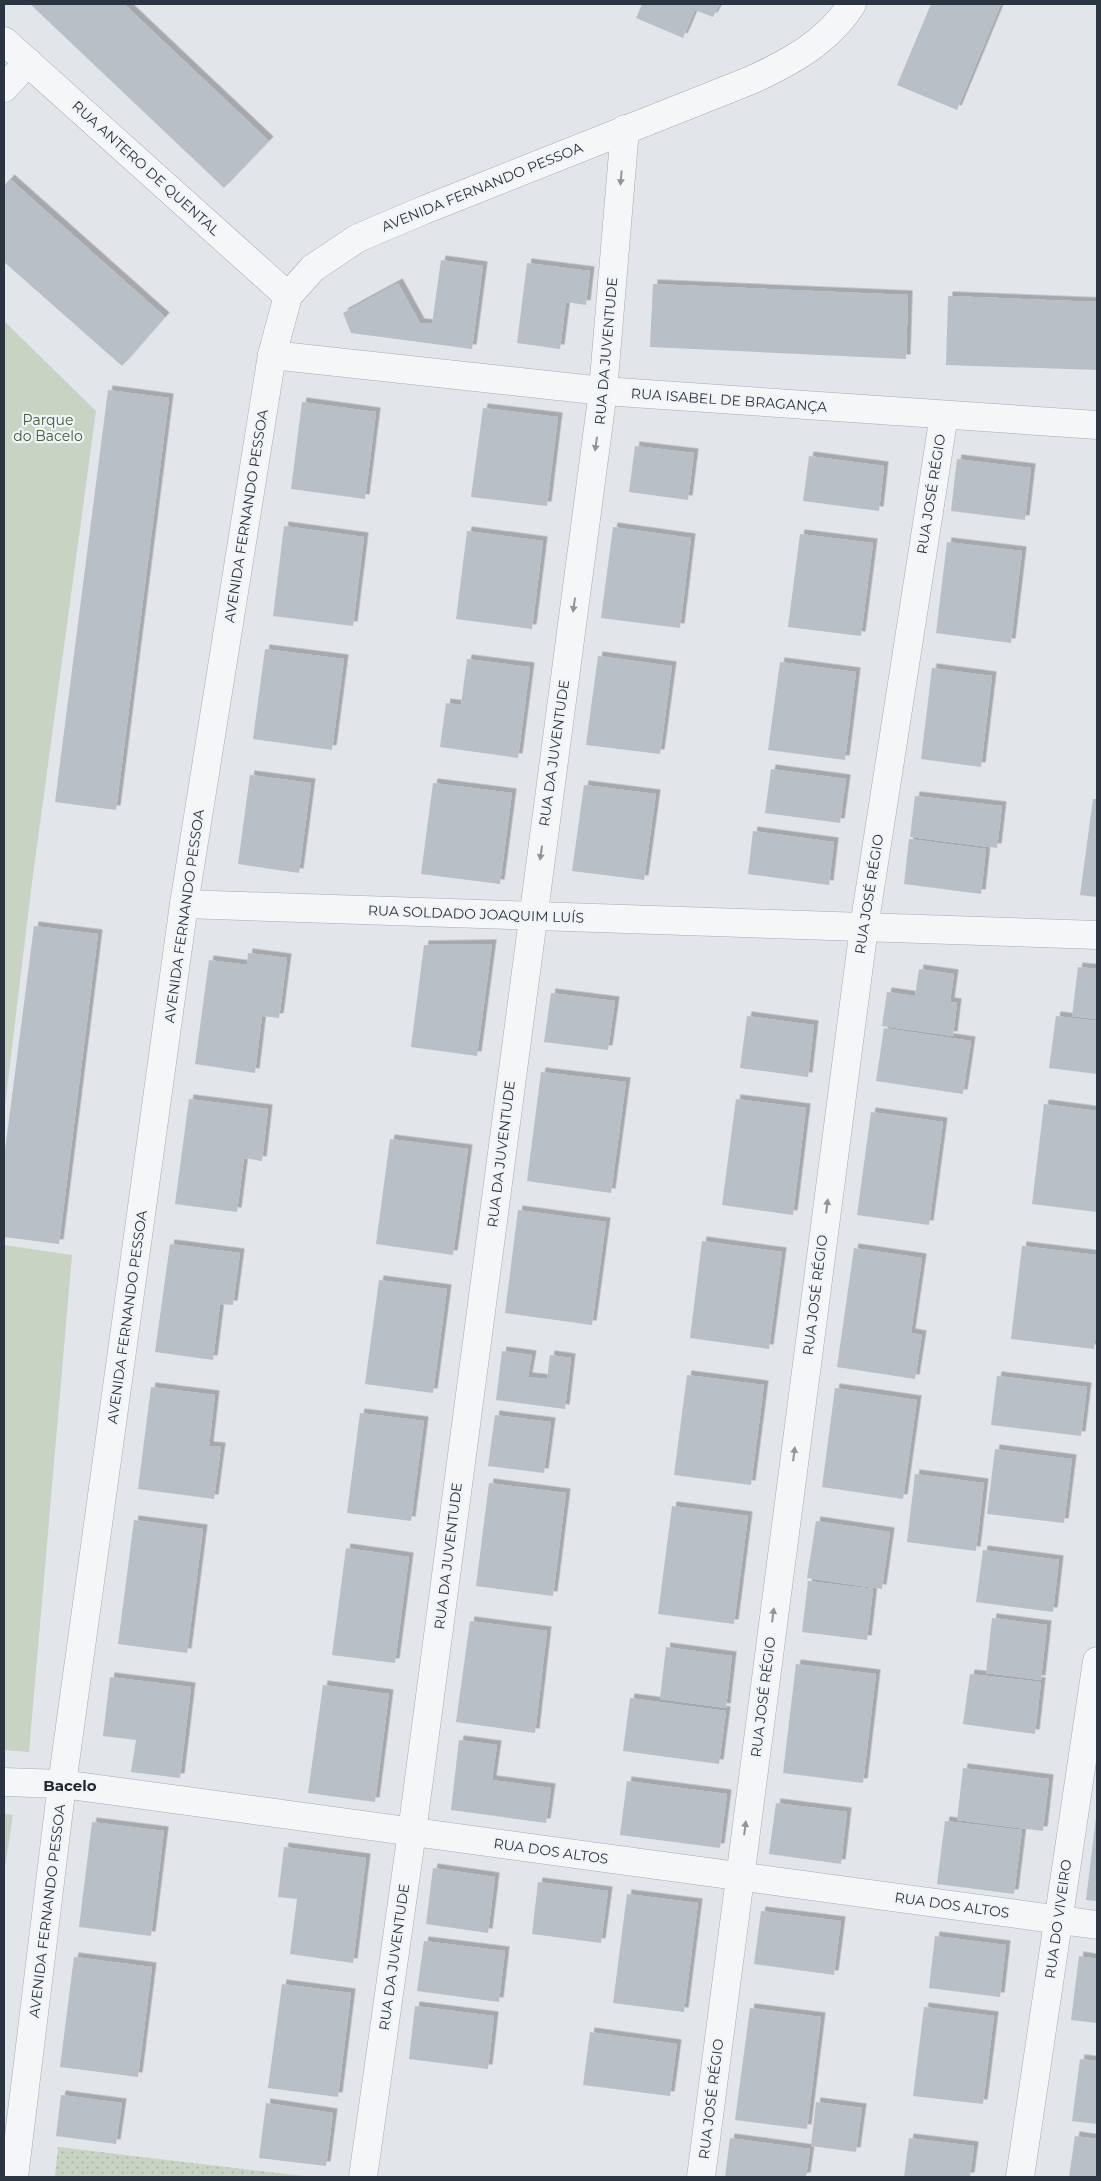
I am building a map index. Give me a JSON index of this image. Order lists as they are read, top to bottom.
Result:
{
  "streets": {
    "street": [
      "RUA ANTERO DE QUENTAL",
      "AVENIDA FERNANDO PESSOA",
      "RUA DA JUVENTUDE",
      "RUA ISABEL DE BRAGANÇA",
      "RUA JOSÉ RÉGIO",
      "RUA SOLDADO JOAQUIM LUÍS",
      "RUA DOS ALTOS",
      "RUA DO VIVEIRO"
    ]
  },
  "crossings": [
    ["RUA ANTERO DE QUENTAL", "AVENIDA FERNANDO PESSOA"],
    ["AVENIDA FERNANDO PESSOA", "RUA DA JUVENTUDE"],
    ["AVENIDA FERNANDO PESSOA", "RUA ISABEL DE BRAGANÇA"],
    ["AVENIDA FERNANDO PESSOA", "RUA SOLDADO JOAQUIM LUÍS"],
    ["AVENIDA FERNANDO PESSOA", "RUA DOS ALTOS"],
    ["RUA DA JUVENTUDE", "RUA ISABEL DE BRAGANÇA"],
    ["RUA DA JUVENTUDE", "RUA SOLDADO JOAQUIM LUÍS"],
    ["RUA DA JUVENTUDE", "RUA DOS ALTOS"],
    ["RUA ISABEL DE BRAGANÇA", "RUA JOSÉ RÉGIO"],
    ["RUA JOSÉ RÉGIO", "RUA SOLDADO JOAQUIM LUÍS"],
    ["RUA JOSÉ RÉGIO", "RUA DOS ALTOS"],
    ["RUA DOS ALTOS", "RUA DO VIVEIRO"]
  ],
  "one_way": ["RUA DA JUVENTUDE", "RUA JOSÉ RÉGIO"],
  "districts": ["Bacelo"],
  "parks": ["Parque do Bacelo"]
}
